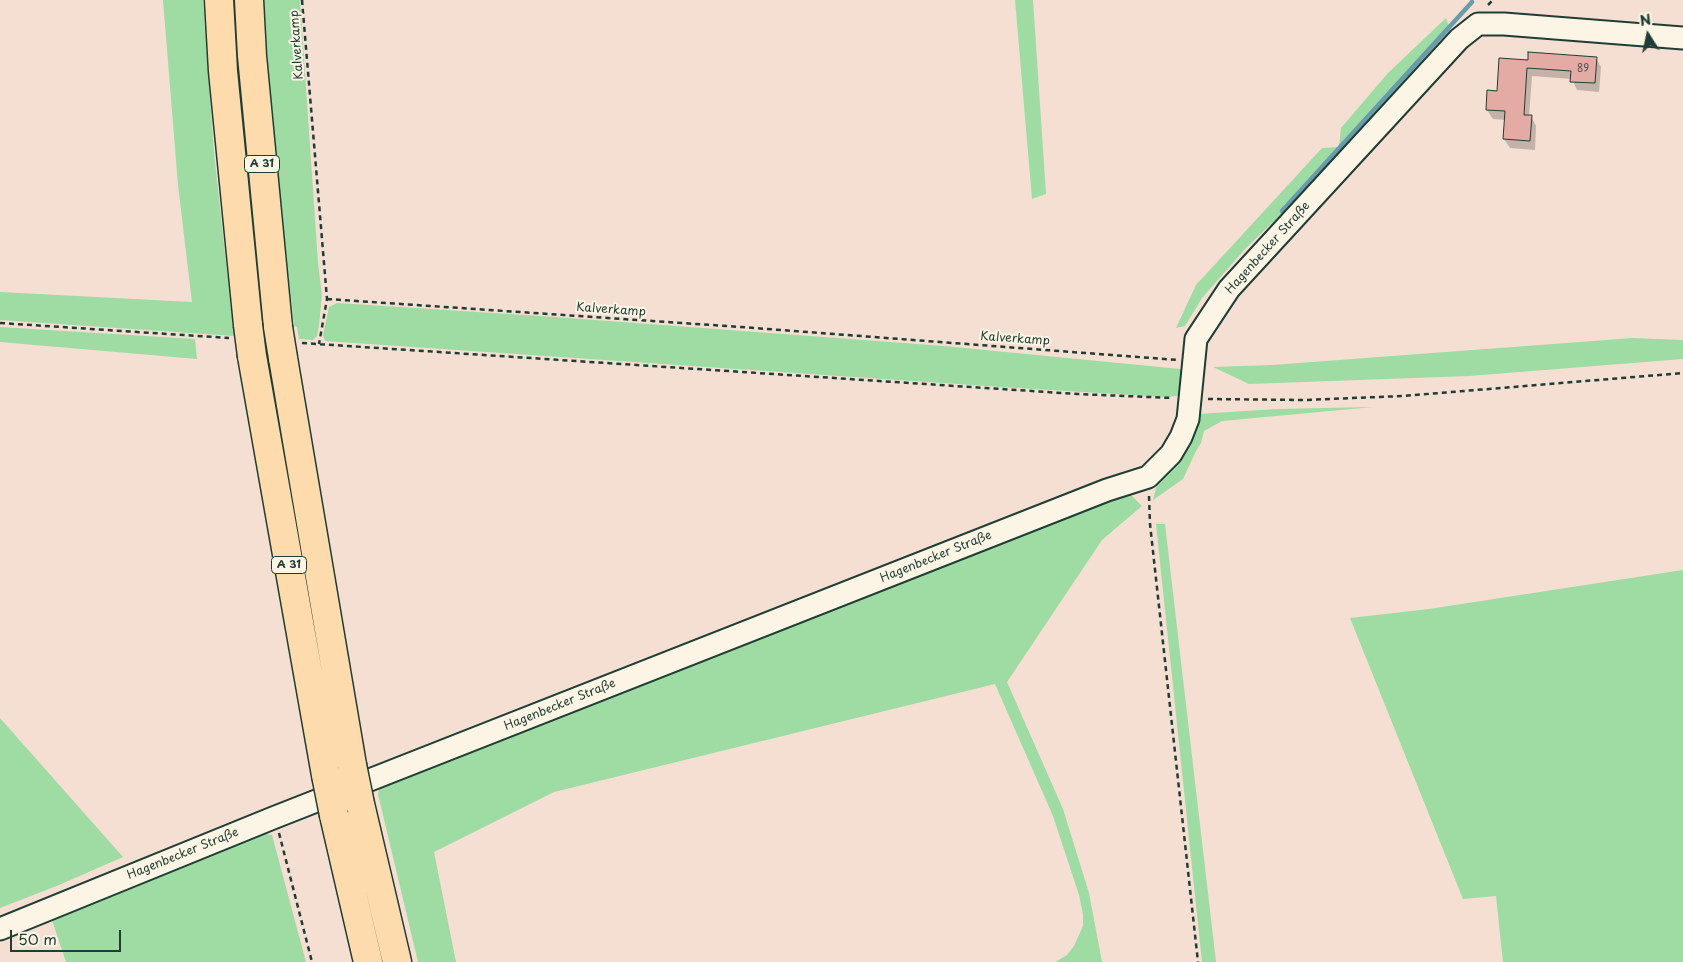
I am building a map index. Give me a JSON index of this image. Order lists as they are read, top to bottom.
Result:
{
  "streets": {
    "highway": ["A 31"],
    "street": ["Hagenbecker Straße"],
    "path": ["Kalverkamp"]
  },
  "crossings": [
    ["Kalverkamp", "Hagenbecker Straße"]
  ],
  "house_numbers": ["89"],
  "scale_bar": "50 m",
  "north": "top"
}
